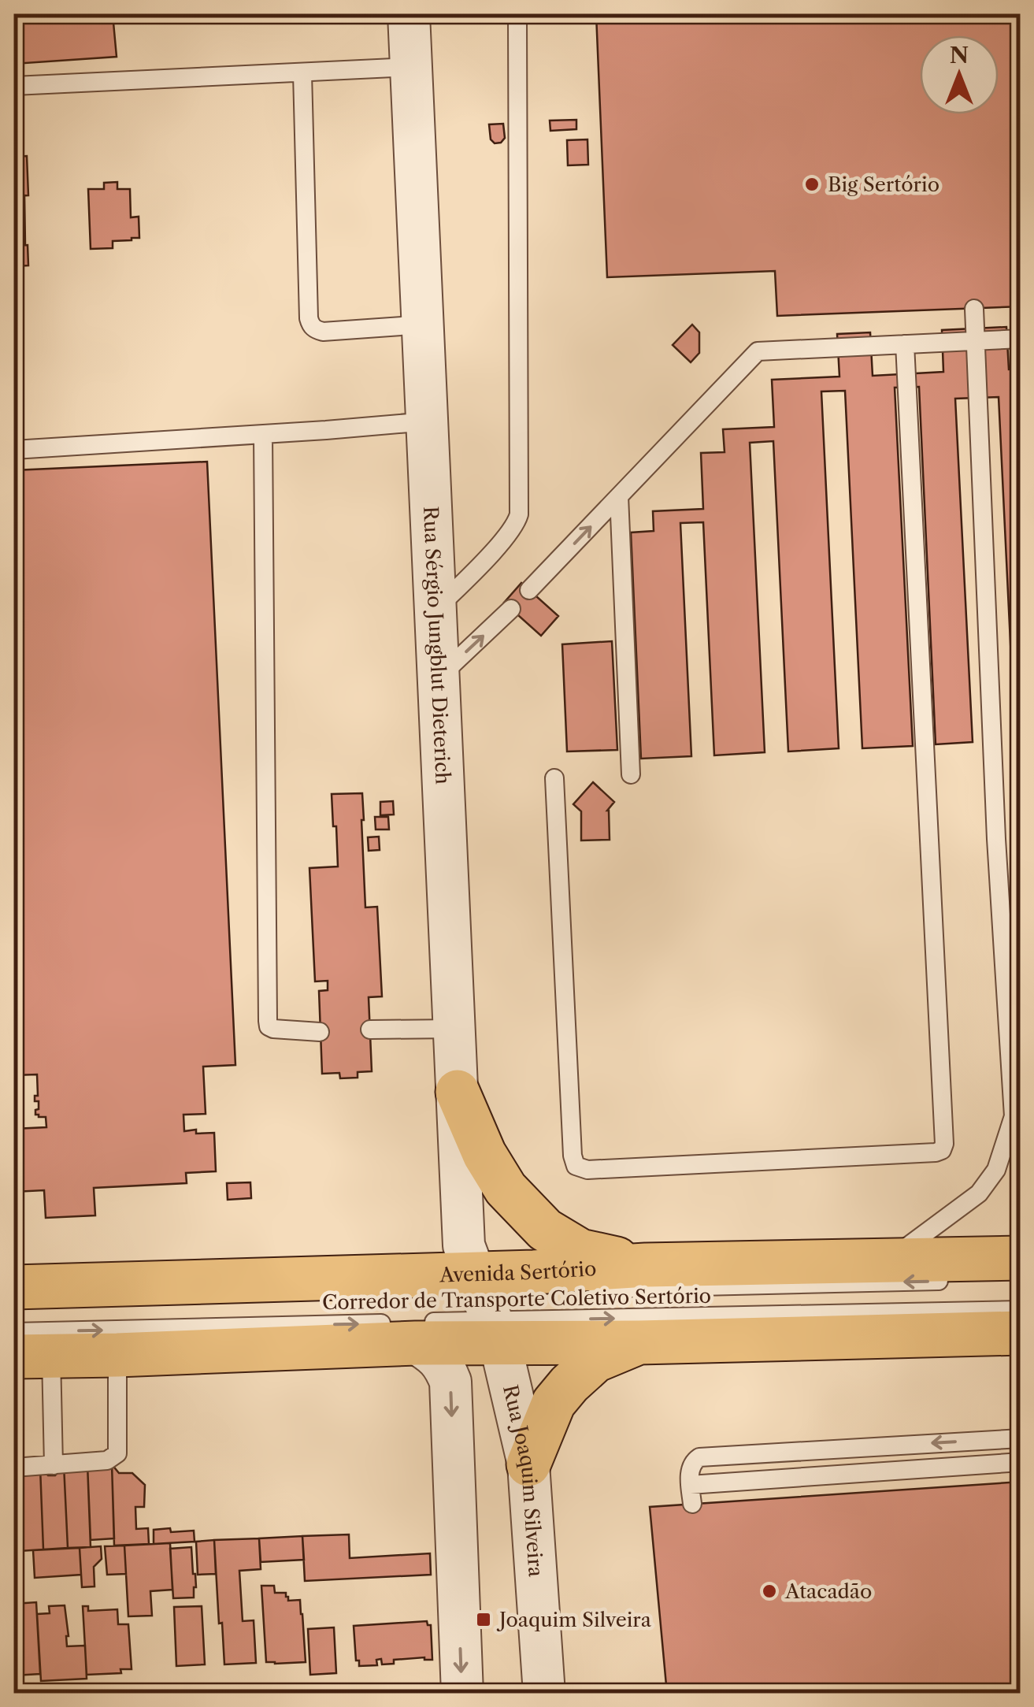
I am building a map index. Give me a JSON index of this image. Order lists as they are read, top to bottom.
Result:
{
  "streets": {
    "main road": ["Avenida Sertório"],
    "street": ["Rua Sérgio Jungblut Dieterich", "Rua Joaquim Silveira"],
    "lane": ["Corredor de Transporte Coletivo Sertório"]
  },
  "crossings": [
    ["Rua Sérgio Jungblut Dieterich", "Avenida Sertório"],
    ["Rua Sérgio Jungblut Dieterich", "Corredor de Transporte Coletivo Sertório"],
    ["Rua Sérgio Jungblut Dieterich", "Rua Joaquim Silveira"],
    ["Avenida Sertório", "Corredor de Transporte Coletivo Sertório"],
    ["Avenida Sertório", "Rua Joaquim Silveira"],
    ["Corredor de Transporte Coletivo Sertório", "Rua Joaquim Silveira"]
  ],
  "places": {
    "other": ["Big Sertório", "Atacadão"],
    "transit": ["Joaquim Silveira"]
  },
  "north": "top"
}
